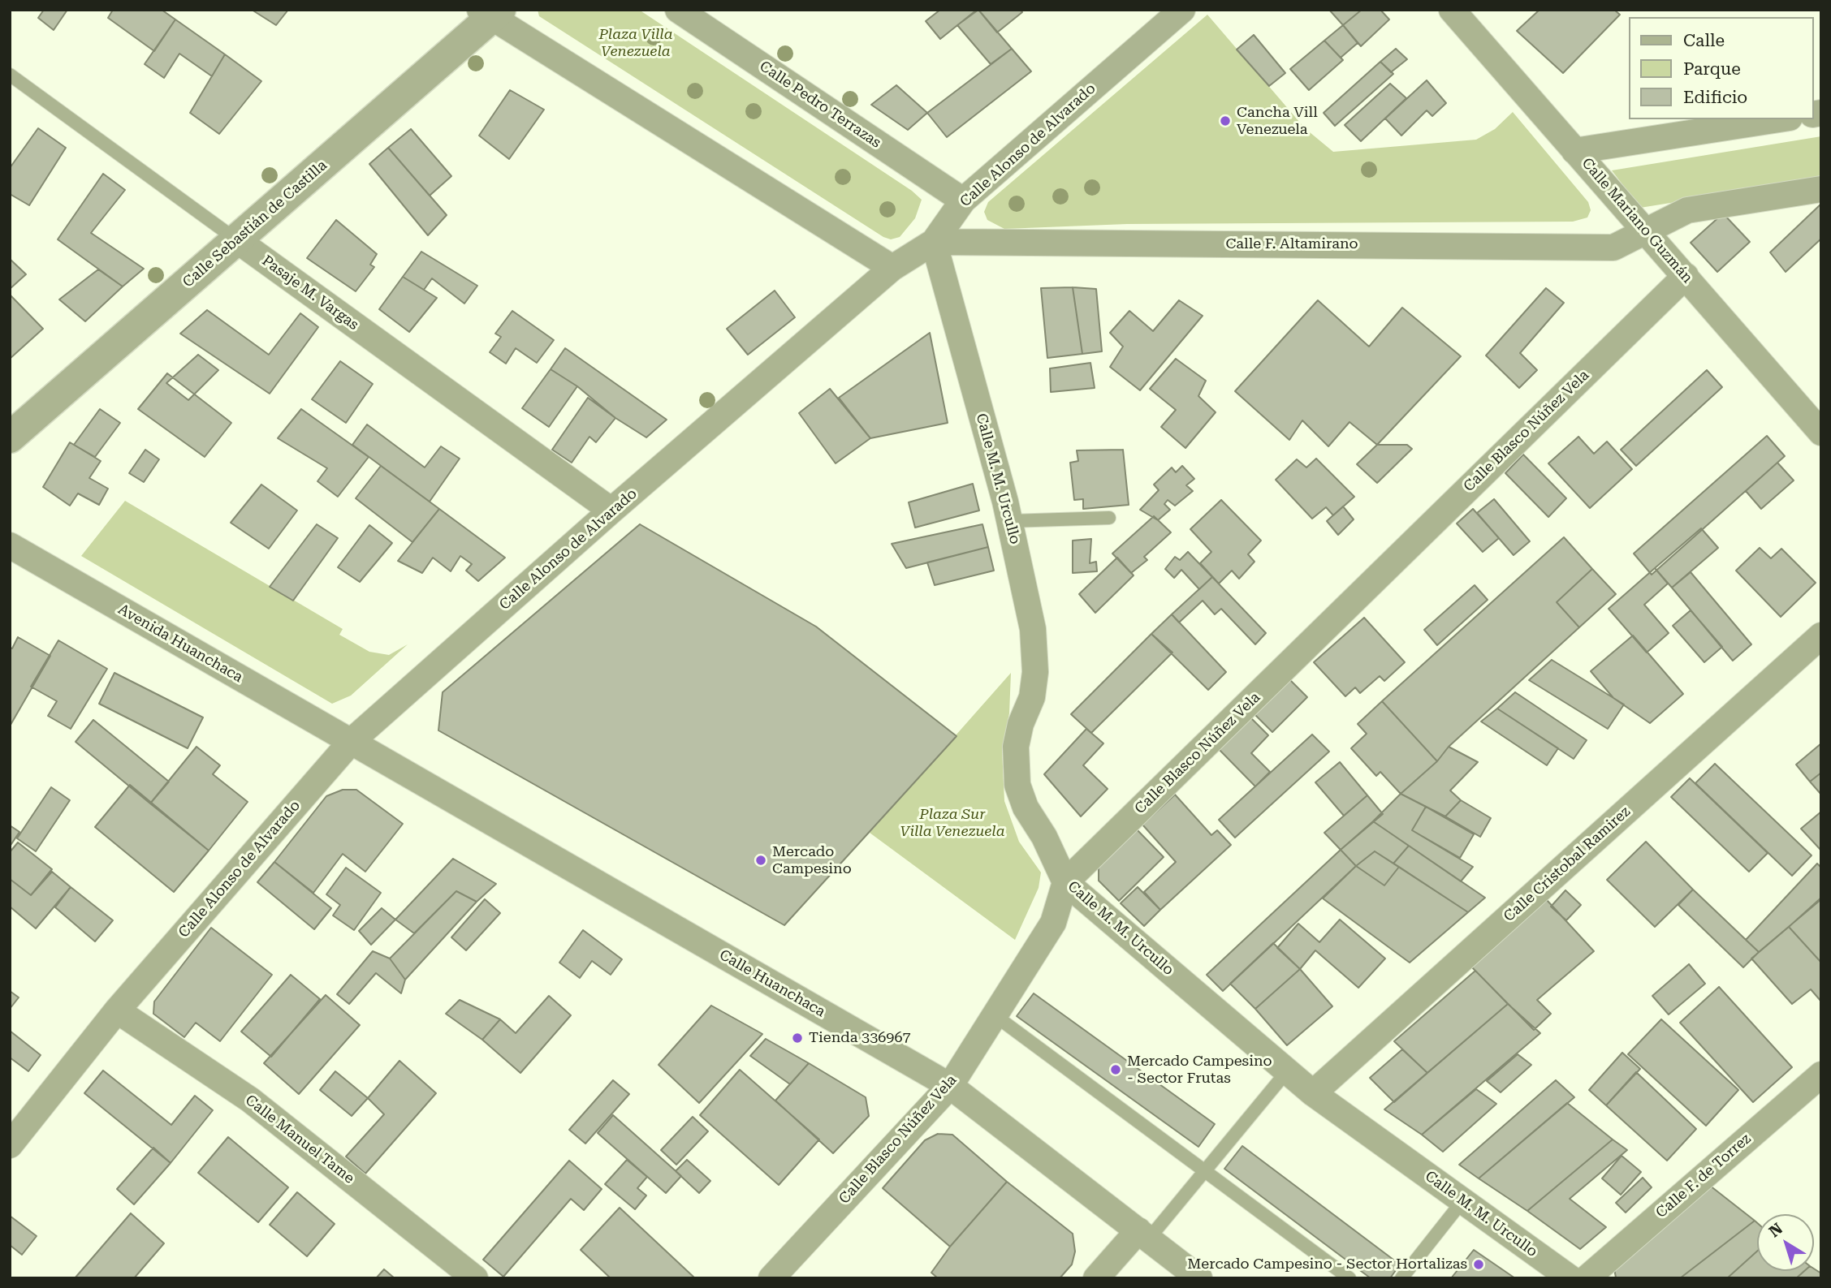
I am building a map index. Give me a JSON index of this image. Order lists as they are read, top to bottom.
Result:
{
  "streets": {
    "street": [
      "Calle Pedro Terrazas",
      "Calle Alonso de Alvarado",
      "Calle Mariano Guzmán",
      "Calle Sebastián de Castilla",
      "Calle F. Altamirano",
      "Pasaje M. Vargas",
      "Calle Blasco Núñez Vela",
      "Calle M. M. Urcullo",
      "Avenida Huanchaca",
      "Calle Cristobal Ramirez",
      "Calle Huanchaca",
      "Calle Manuel Tame",
      "Calle F. de Torrez"
    ]
  },
  "crossings": [
    ["Calle Pedro Terrazas", "Calle Alonso de Alvarado"],
    ["Calle Alonso de Alvarado", "Calle F. Altamirano"],
    ["Calle Alonso de Alvarado", "Pasaje M. Vargas"],
    ["Calle Alonso de Alvarado", "Calle M. M. Urcullo"],
    ["Calle Alonso de Alvarado", "Avenida Huanchaca"],
    ["Calle Alonso de Alvarado", "Calle Huanchaca"],
    ["Calle Alonso de Alvarado", "Calle Manuel Tame"],
    ["Calle Mariano Guzmán", "Calle F. Altamirano"],
    ["Calle Mariano Guzmán", "Calle Blasco Núñez Vela"],
    ["Calle Sebastián de Castilla", "Pasaje M. Vargas"],
    ["Calle F. Altamirano", "Calle M. M. Urcullo"],
    ["Calle Blasco Núñez Vela", "Calle M. M. Urcullo"],
    ["Calle Blasco Núñez Vela", "Calle Huanchaca"],
    ["Calle M. M. Urcullo", "Calle Cristobal Ramirez"],
    ["Avenida Huanchaca", "Calle Huanchaca"]
  ],
  "parks": ["Plaza Villa Venezuela", "Plaza Sur Villa Venezuela"],
  "places": [
    "Cancha Vill Venezuela",
    "Mercado Campesino",
    "Tienda 336967",
    "Mercado Campesino - Sector Frutas",
    "Mercado Campesino - Sector Hortalizas"
  ],
  "legend": ["Calle", "Parque", "Edificio"],
  "north": "top left"
}
